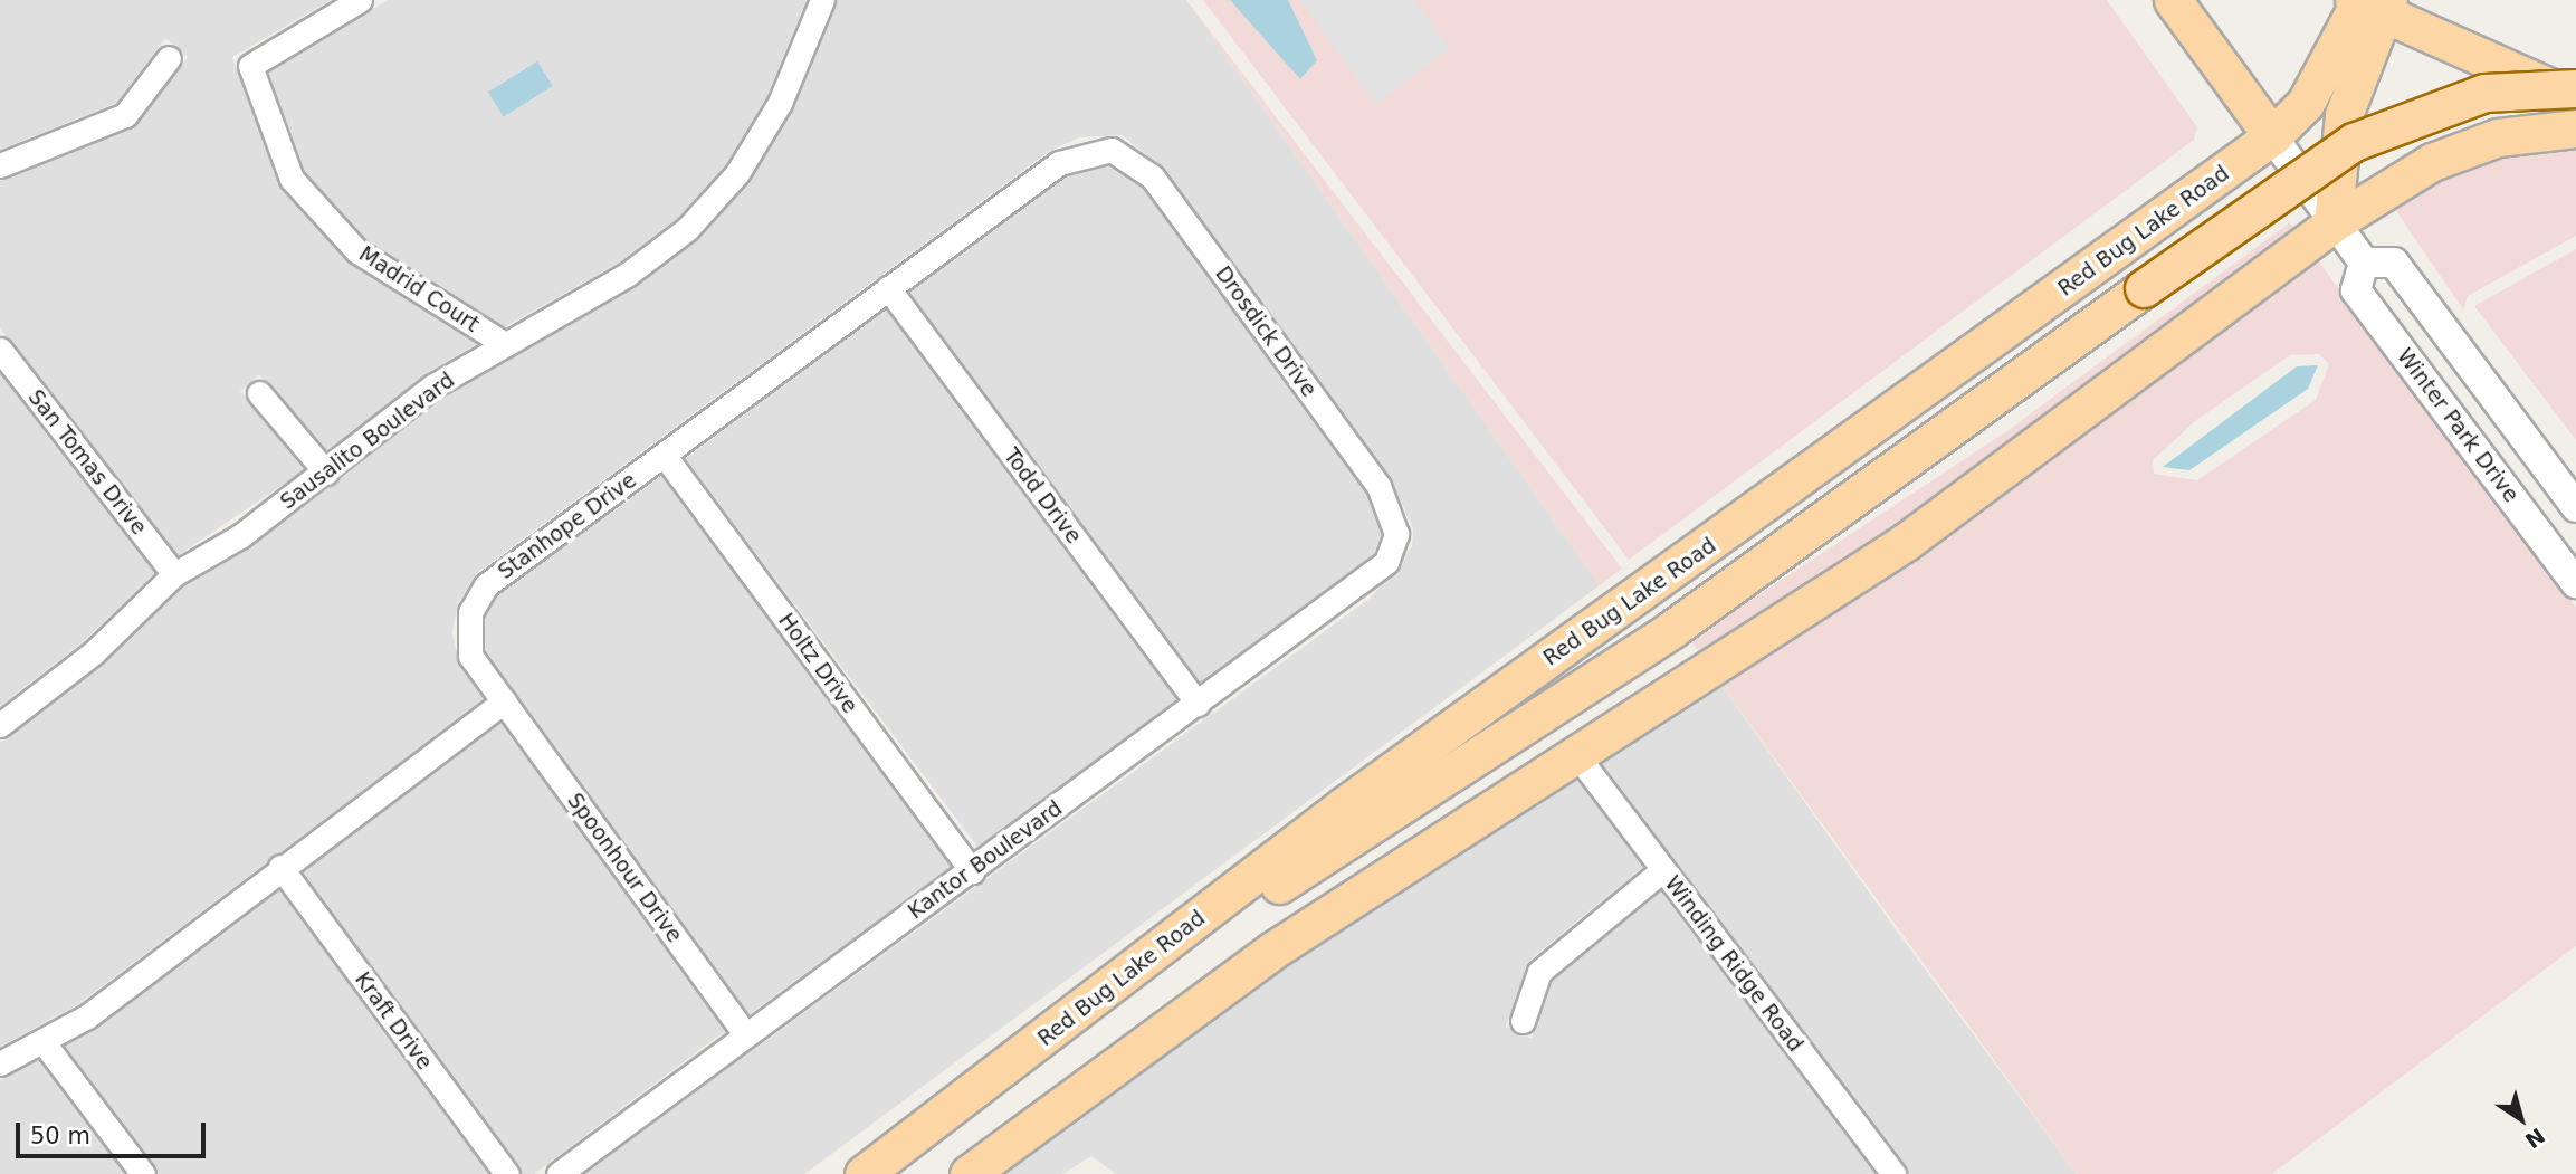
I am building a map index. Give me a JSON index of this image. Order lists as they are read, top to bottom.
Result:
{
  "streets": {
    "main road": ["Red Bug Lake Road"],
    "street": [
      "Madrid Court",
      "Drosdick Drive",
      "Winter Park Drive",
      "Sausalito Boulevard",
      "San Tomas Drive",
      "Todd Drive",
      "Stanhope Drive",
      "Holtz Drive",
      "Kantor Boulevard",
      "Spoonhour Drive",
      "Winding Ridge Road",
      "Kraft Drive"
    ]
  },
  "crossings": [
    ["Madrid Court", "Sausalito Boulevard"],
    ["Drosdick Drive", "Stanhope Drive"],
    ["Drosdick Drive", "Kantor Boulevard"],
    ["Sausalito Boulevard", "San Tomas Drive"],
    ["Todd Drive", "Stanhope Drive"],
    ["Todd Drive", "Kantor Boulevard"],
    ["Stanhope Drive", "Holtz Drive"],
    ["Stanhope Drive", "Spoonhour Drive"],
    ["Holtz Drive", "Kantor Boulevard"],
    ["Kantor Boulevard", "Spoonhour Drive"]
  ],
  "scale_bar": "50 m",
  "north": "bottom right"
}
